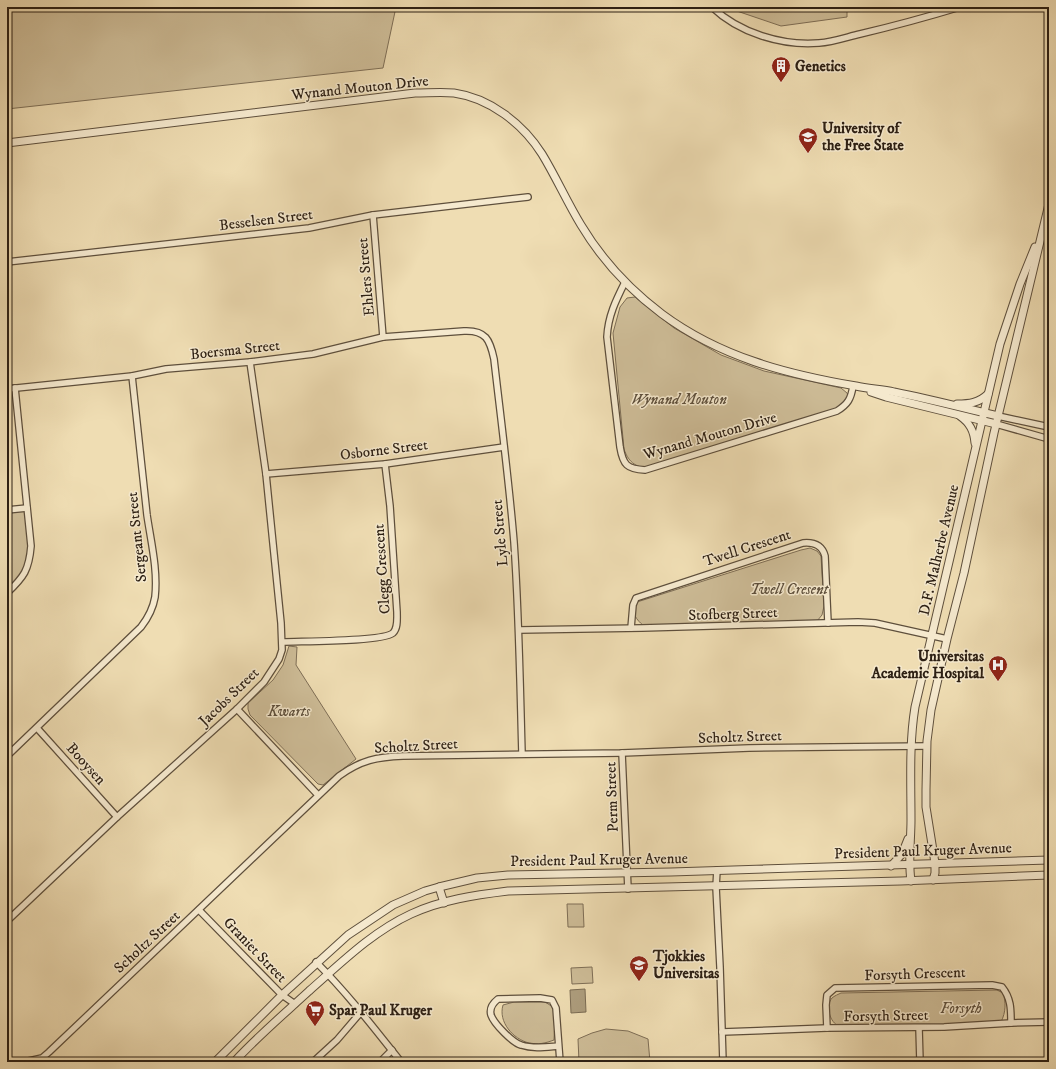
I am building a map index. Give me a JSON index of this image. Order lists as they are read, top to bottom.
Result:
{
  "streets": {
    "street": [
      "Wynand Mouton Drive",
      "Besselsen Street",
      "Ehlers Street",
      "Boersma Street",
      "Osborne Street",
      "Lyle Street",
      "Sergeant Street",
      "Twell Crescent",
      "D.F. Malherbe Avenue",
      "Clegg Crescent",
      "Stofberg Street",
      "Jacobs Street",
      "Scholtz Street",
      "Booysen",
      "Perm Street",
      "President Paul Kruger Avenue",
      "Graniet Street",
      "Forsyth Crescent",
      "Forsyth Street"
    ]
  },
  "crossings": [
    ["Wynand Mouton Drive", "D.F. Malherbe Avenue"],
    ["Besselsen Street", "Ehlers Street"],
    ["Ehlers Street", "Boersma Street"],
    ["Boersma Street", "Lyle Street"],
    ["Boersma Street", "Sergeant Street"],
    ["Boersma Street", "Jacobs Street"],
    ["Osborne Street", "Lyle Street"],
    ["Osborne Street", "Clegg Crescent"],
    ["Osborne Street", "Jacobs Street"],
    ["Lyle Street", "Stofberg Street"],
    ["Lyle Street", "Scholtz Street"],
    ["Sergeant Street", "Booysen"],
    ["Twell Crescent", "Stofberg Street"],
    ["D.F. Malherbe Avenue", "Stofberg Street"],
    ["D.F. Malherbe Avenue", "Scholtz Street"],
    ["D.F. Malherbe Avenue", "President Paul Kruger Avenue"],
    ["Clegg Crescent", "Jacobs Street"],
    ["Jacobs Street", "Booysen"],
    ["Scholtz Street", "Perm Street"],
    ["Scholtz Street", "Graniet Street"],
    ["Perm Street", "President Paul Kruger Avenue"],
    ["President Paul Kruger Avenue", "Graniet Street"],
    ["Forsyth Crescent", "Forsyth Street"]
  ],
  "parks": [
    "Wynand Mouton",
    "Twell Cresent",
    "Kwarts",
    "Forsyth"
  ],
  "places": {
    "building": ["Genetics"],
    "school or university": ["University of the Free State", "Tjokkies Universitas"],
    "hospital": ["Universitas Academic Hospital"],
    "supermarket": ["Spar Paul Kruger"]
  }
}
